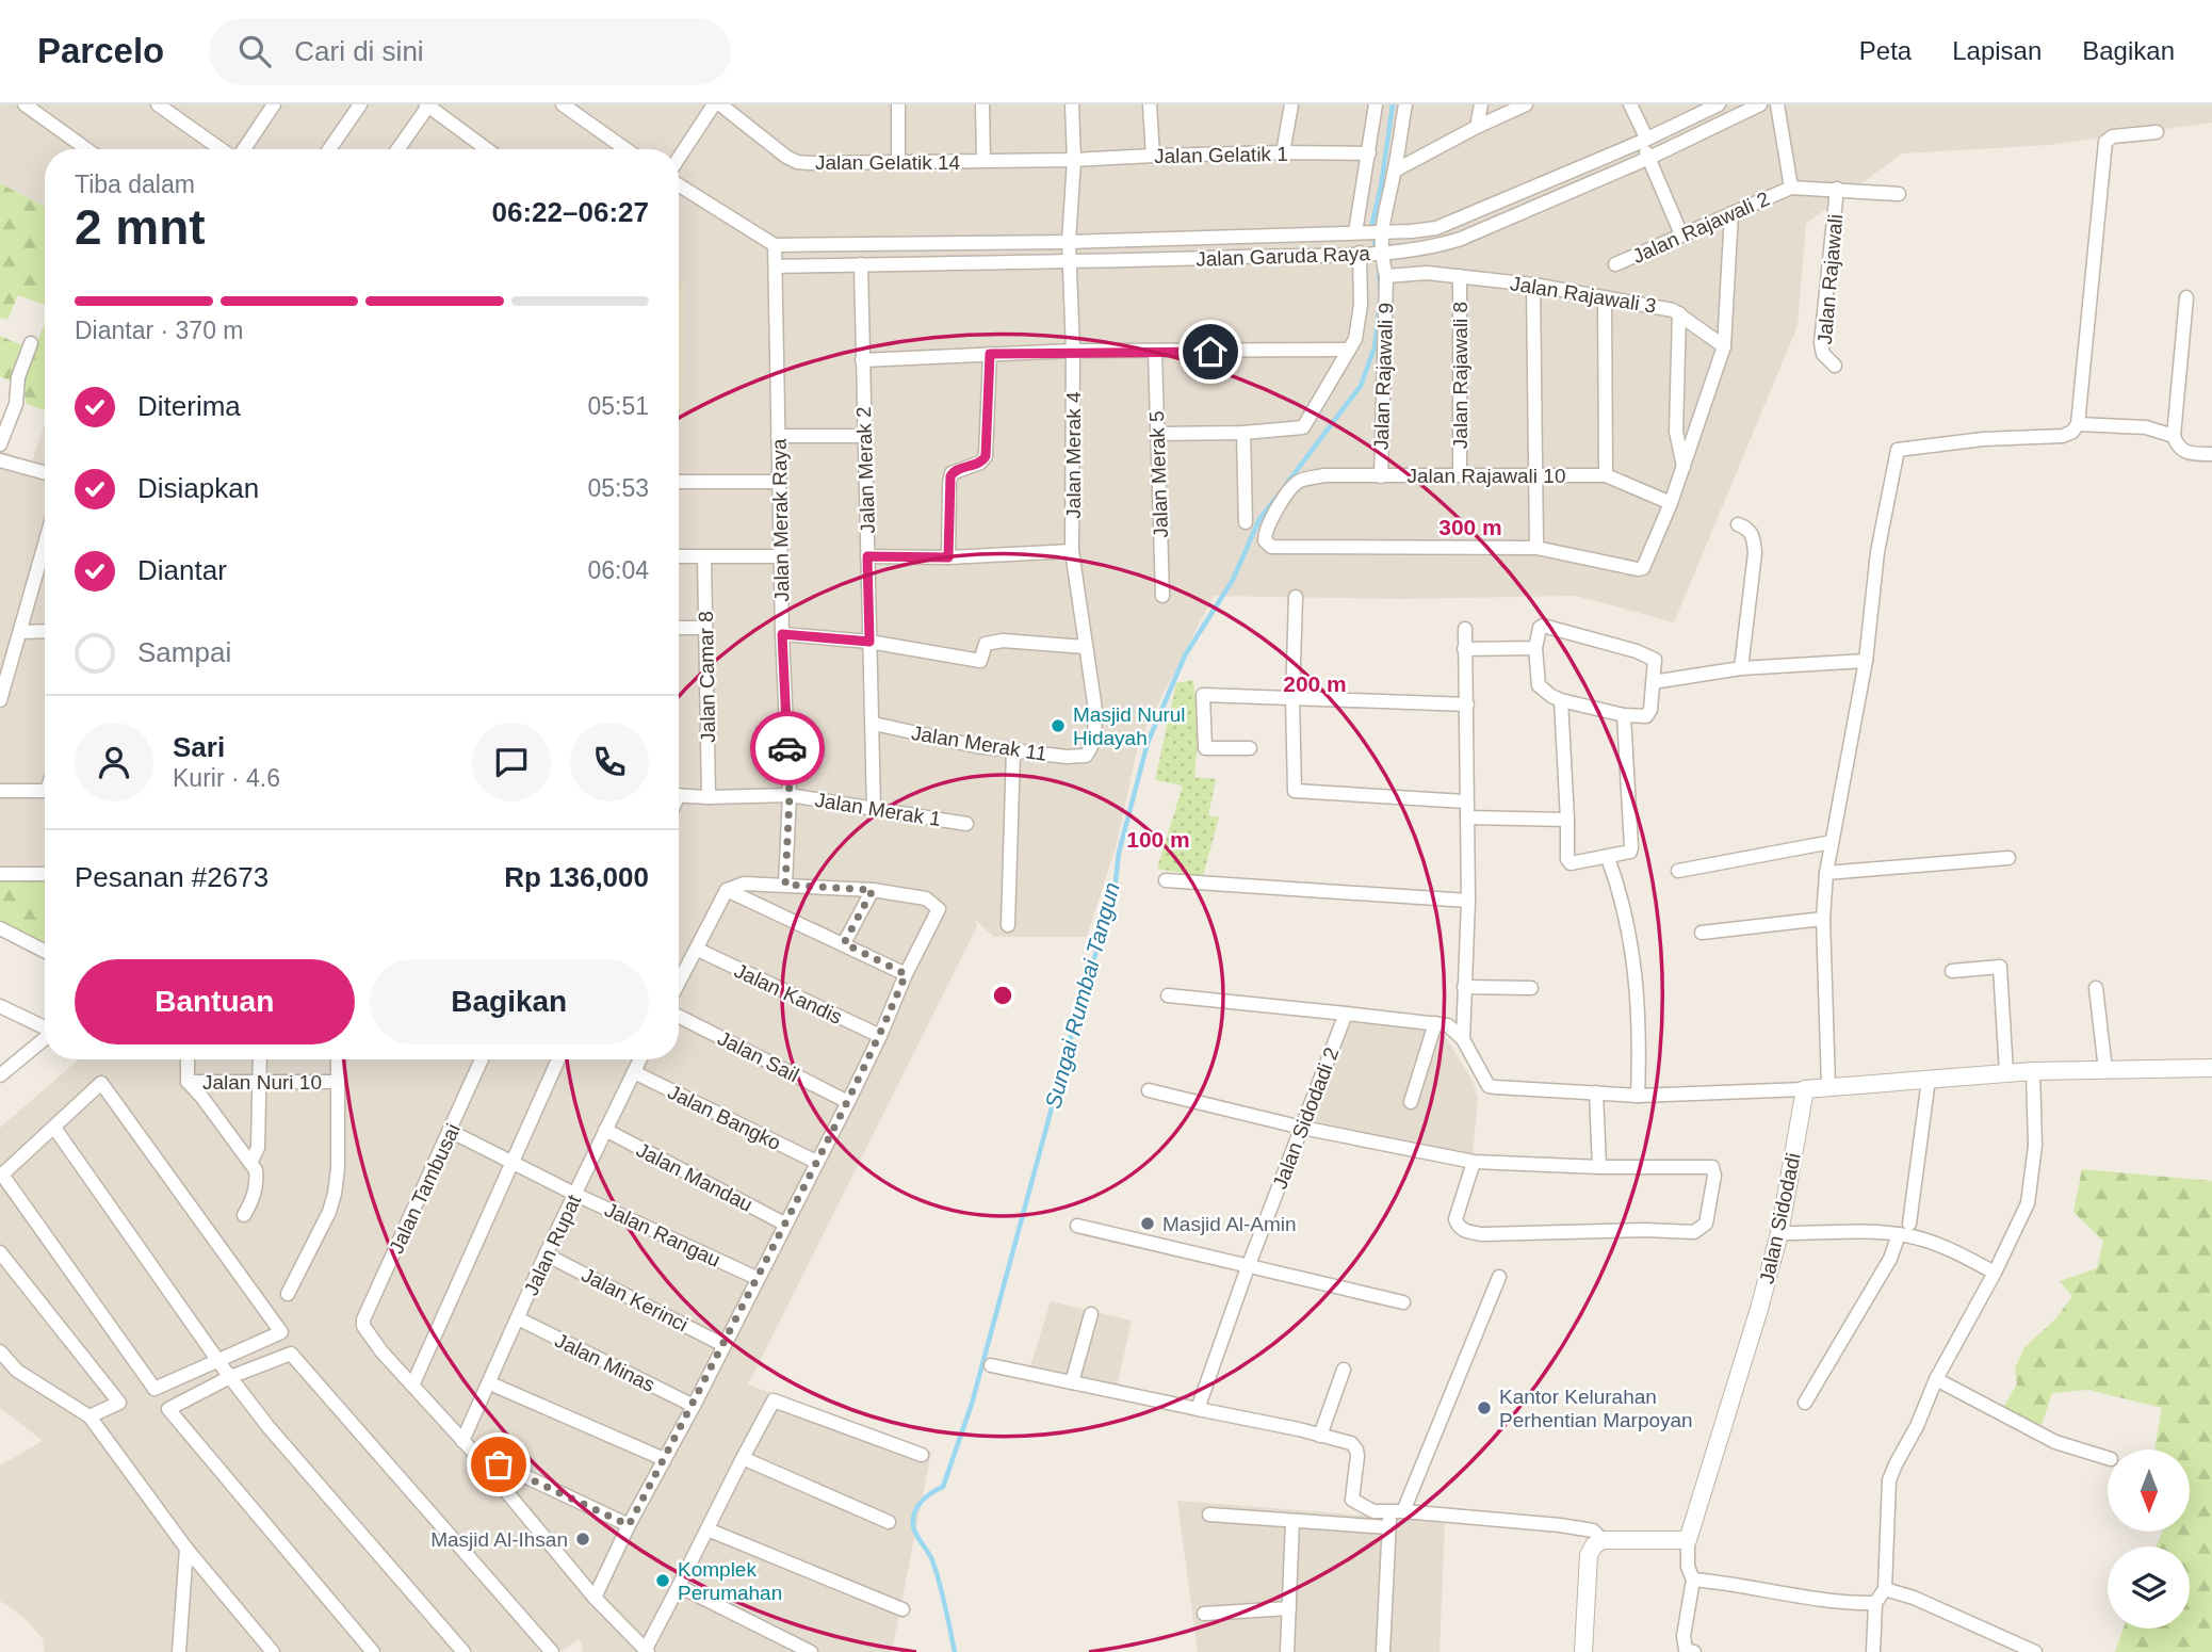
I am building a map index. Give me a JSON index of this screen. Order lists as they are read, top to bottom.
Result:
{
  "streets": {
    "street": [
      "Jalan Gelatik 1",
      "Jalan Gelatik 14",
      "Jalan Rajawali 2",
      "Jalan Garuda Raya",
      "Jalan Rajawali",
      "Jalan Rajawali 3",
      "Jalan Rajawali 8",
      "Jalan Rajawali 9",
      "Jalan Merak 4",
      "Jalan Merak 2",
      "Jalan Merak 5",
      "Jalan Rajawali 10",
      "Jalan Merak Raya",
      "Jalan Camar 8",
      "Jalan Merak 11",
      "Jalan Merak 1",
      "Jalan Kandis",
      "Jalan Sail",
      "Jalan Nuri 10",
      "Jalan Bangko",
      "Jalan Sidodadi 2",
      "Jalan Mandau",
      "Jalan Tambusai",
      "Jalan Sidodadi",
      "Jalan Rangau",
      "Jalan Rupat",
      "Jalan Kerinci",
      "Jalan Minas"
    ]
  },
  "crossings": [
    ["Jalan Gelatik 1", "Jalan Gelatik 14"],
    ["Jalan Gelatik 1", "Jalan Merak 4"],
    ["Jalan Gelatik 14", "Jalan Merak 4"],
    ["Jalan Garuda Raya", "Jalan Rajawali 9"],
    ["Jalan Garuda Raya", "Jalan Merak 4"],
    ["Jalan Garuda Raya", "Jalan Merak 2"],
    ["Jalan Garuda Raya", "Jalan Merak Raya"],
    ["Jalan Rajawali 3", "Jalan Rajawali 8"],
    ["Jalan Rajawali 3", "Jalan Rajawali 9"],
    ["Jalan Rajawali 8", "Jalan Rajawali 10"],
    ["Jalan Rajawali 9", "Jalan Rajawali 10"],
    ["Jalan Merak 4", "Jalan Merak 11"],
    ["Jalan Merak 2", "Jalan Merak 11"],
    ["Jalan Merak 2", "Jalan Merak 1"],
    ["Jalan Merak Raya", "Jalan Merak 1"],
    ["Jalan Camar 8", "Jalan Merak 1"],
    ["Jalan Bangko", "Jalan Rupat"],
    ["Jalan Mandau", "Jalan Rupat"],
    ["Jalan Tambusai", "Jalan Rangau"],
    ["Jalan Rangau", "Jalan Rupat"],
    ["Jalan Rupat", "Jalan Kerinci"],
    ["Jalan Rupat", "Jalan Minas"]
  ],
  "water": ["Sungai Rumbai Tangun"],
  "places": [
    "Masjid Nurul Hidayah",
    "Masjid Al-Amin",
    "Kantor Kelurahan Perhentian Marpoyan",
    "Masjid Al-Ihsan",
    "Komplek Perumahan"
  ],
  "north": "bottom",
  "page": {
    "header": "Parcelo",
    "search": "Cari di sini",
    "nav": ["Peta", "Lapisan", "Bagikan"],
    "heading": ["2 mnt", "Tiba dalam", "06:22–06:27"],
    "panel": [
      "Sari",
      "Kurir · 4.6",
      "Pesanan #2673",
      "Rp 136,000"
    ],
    "bar": "Diantar · 370 m",
    "list": [
      ["Diterima", "05:51"],
      ["Disiapkan", "05:53"],
      ["Diantar", "06:04"],
      "Sampai"
    ],
    "buttons": ["Bantuan", "Bagikan"]
  },
  "rings": ["300 m", "200 m", "100 m"]
}
